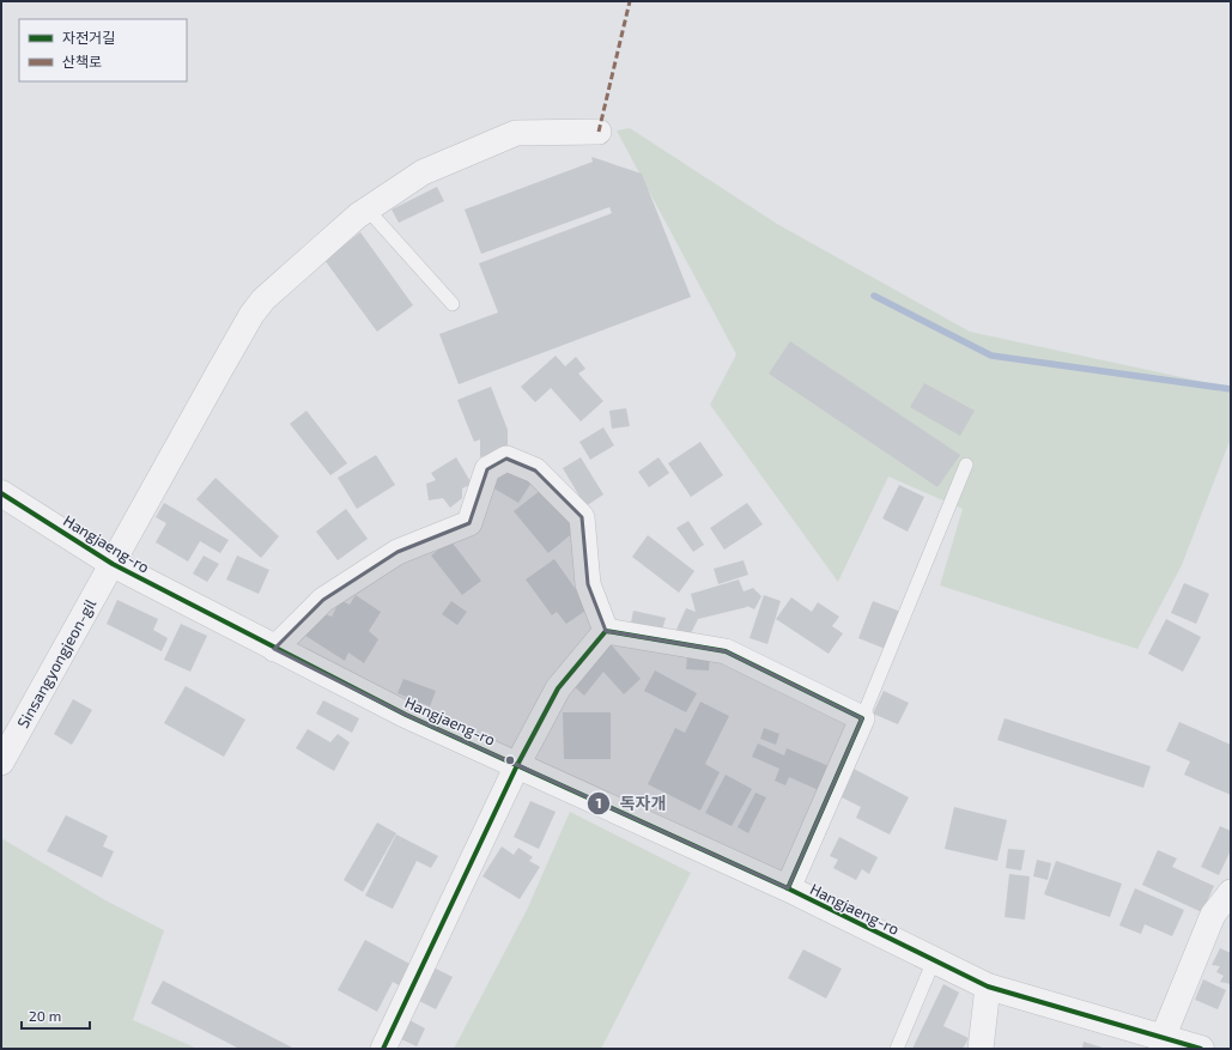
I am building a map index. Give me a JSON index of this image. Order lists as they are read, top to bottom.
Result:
{
  "streets": {
    "street": ["Hangjaeng-ro", "Sinsangyongjeon-gil"]
  },
  "crossings": [
    ["Hangjaeng-ro", "Sinsangyongjeon-gil"]
  ],
  "places": ["독자개"],
  "legend": ["자전거길", "산책로"],
  "scale_bar": "20 m"
}
